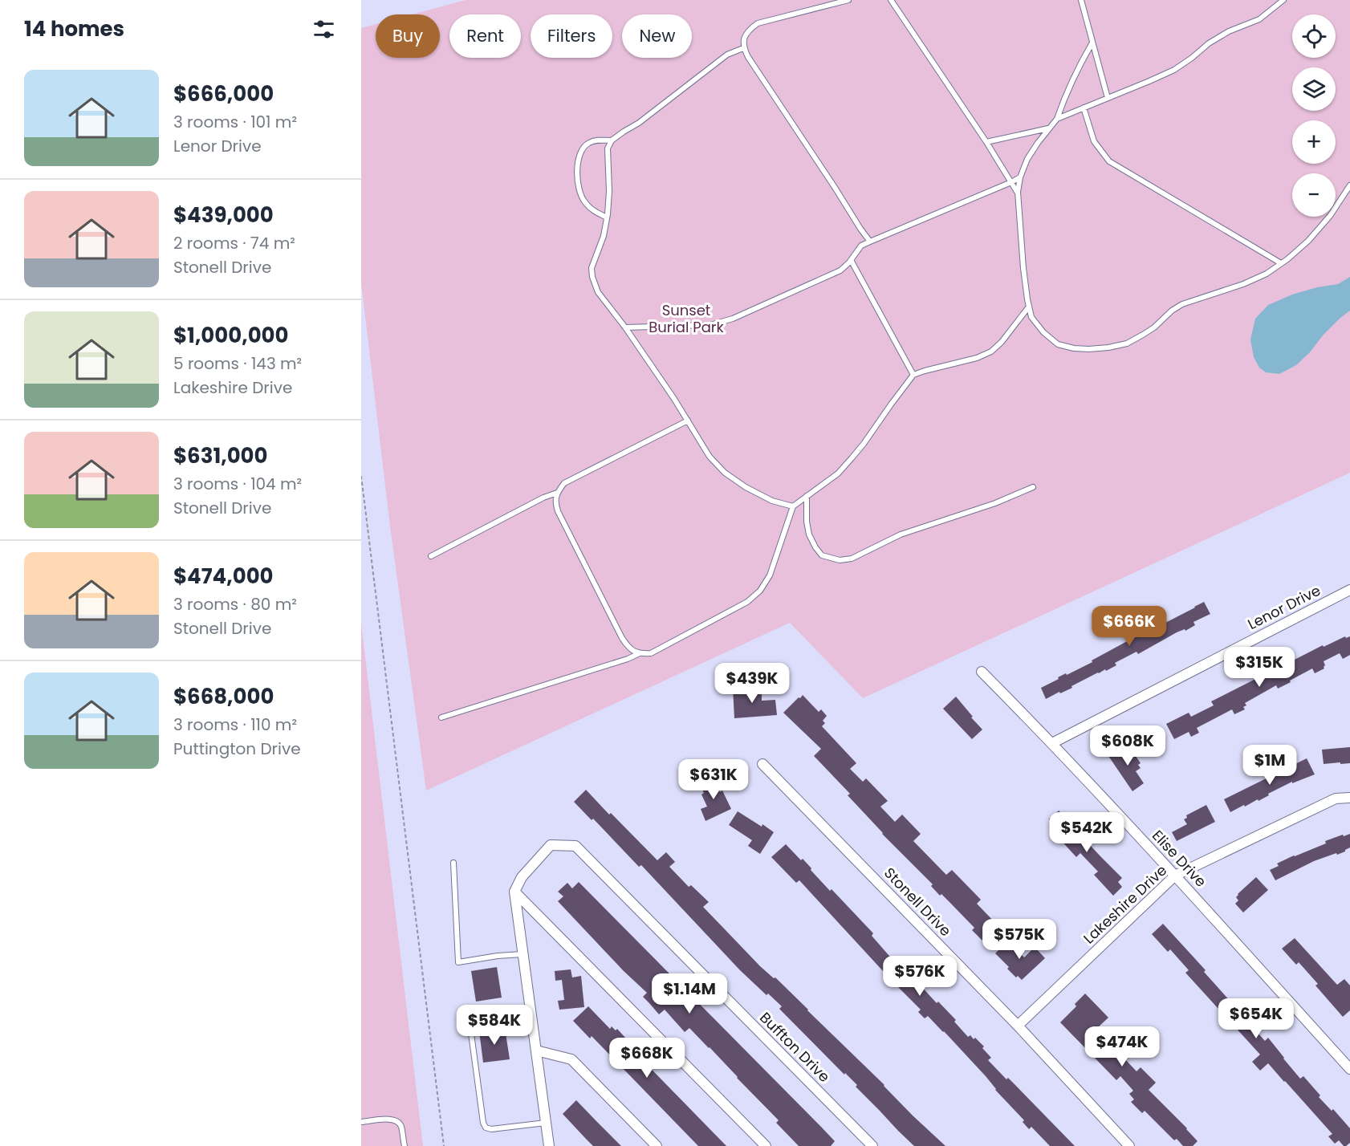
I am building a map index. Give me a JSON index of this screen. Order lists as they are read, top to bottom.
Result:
{
  "streets": {
    "street": [
      "Lenor Drive",
      "Elise Drive",
      "Stonell Drive",
      "Lakeshire Drive",
      "Buffton Drive"
    ]
  },
  "crossings": [
    ["Lenor Drive", "Elise Drive"],
    ["Elise Drive", "Lakeshire Drive"],
    ["Stonell Drive", "Lakeshire Drive"]
  ],
  "parks": ["Sunset Burial Park"],
  "page": {
    "heading": "14 homes",
    "map_buttons": ["+", "−"],
    "chip": [
      "Buy",
      "Rent",
      "Filters",
      "New"
    ],
    "list": [
      {
        "name": "$666,000",
        "note": "3 rooms · 101 m² · Lenor Drive"
      },
      {
        "name": "$439,000",
        "note": "2 rooms · 74 m² · Stonell Drive"
      },
      {
        "name": "$1,000,000",
        "note": "5 rooms · 143 m² · Lakeshire Drive"
      },
      {
        "name": "$631,000",
        "note": "3 rooms · 104 m² · Stonell Drive"
      },
      {
        "name": "$474,000",
        "note": "3 rooms · 80 m² · Stonell Drive"
      },
      {
        "name": "$668,000",
        "note": "3 rooms · 110 m² · Puttington Drive"
      }
    ],
    "price": [
      "$666K",
      "$315K",
      "$439K",
      "$608K",
      "$1M",
      "$631K",
      "$542K",
      "$575K",
      "$576K",
      "$1.14M",
      "$654K",
      "$584K",
      "$474K",
      "$668K"
    ]
  }
}
